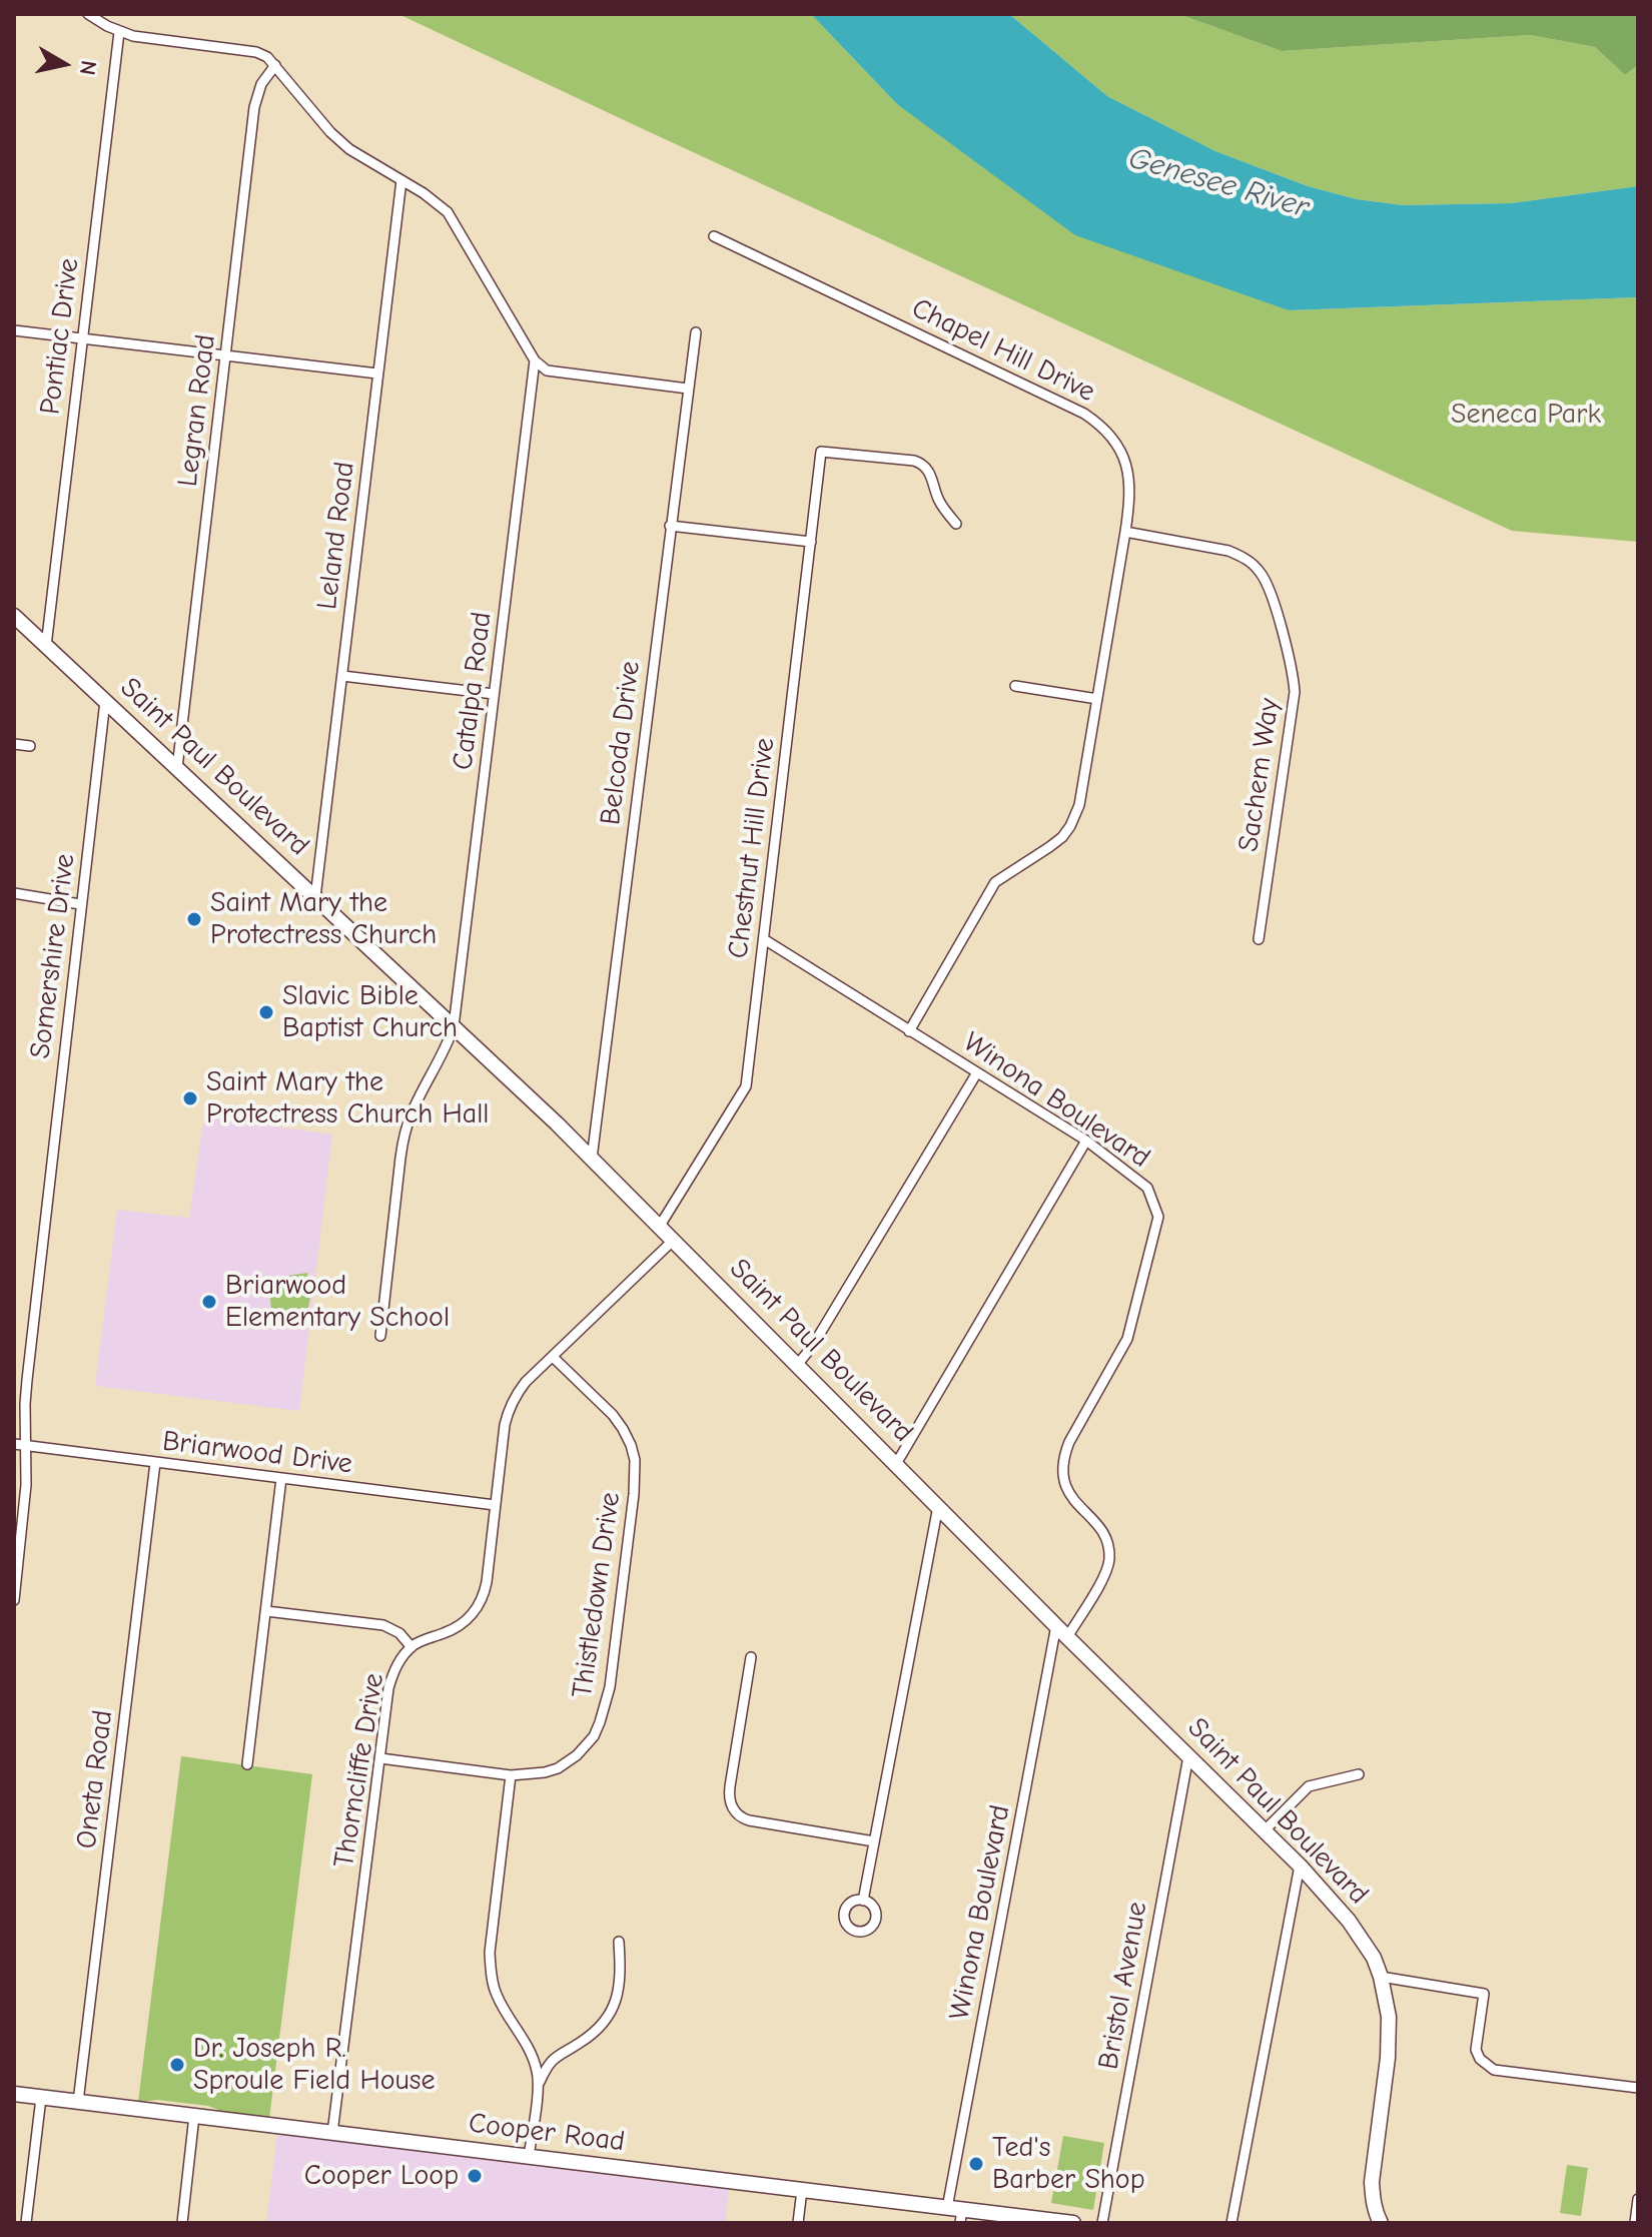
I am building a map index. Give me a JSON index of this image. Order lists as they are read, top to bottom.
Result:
{
  "streets": {
    "main road": ["Saint Paul Boulevard", "Cooper Road"],
    "street": [
      "Pontiac Drive",
      "Chapel Hill Drive",
      "Legran Road",
      "Leland Road",
      "Catalpa Road",
      "Belcoda Drive",
      "Sachem Way",
      "Chestnut Hill Drive",
      "Somershire Drive",
      "Winona Boulevard",
      "Briarwood Drive",
      "Thistledown Drive",
      "Thorncliffe Drive",
      "Oneta Road",
      "Bristol Avenue"
    ]
  },
  "crossings": [
    ["Pontiac Drive", "Saint Paul Boulevard"],
    ["Chapel Hill Drive", "Sachem Way"],
    ["Chapel Hill Drive", "Winona Boulevard"],
    ["Legran Road", "Saint Paul Boulevard"],
    ["Leland Road", "Saint Paul Boulevard"],
    ["Catalpa Road", "Saint Paul Boulevard"],
    ["Belcoda Drive", "Saint Paul Boulevard"],
    ["Saint Paul Boulevard", "Chestnut Hill Drive"],
    ["Saint Paul Boulevard", "Somershire Drive"],
    ["Saint Paul Boulevard", "Winona Boulevard"],
    ["Saint Paul Boulevard", "Thorncliffe Drive"],
    ["Saint Paul Boulevard", "Bristol Avenue"],
    ["Chestnut Hill Drive", "Winona Boulevard"],
    ["Somershire Drive", "Briarwood Drive"],
    ["Winona Boulevard", "Cooper Road"],
    ["Briarwood Drive", "Thorncliffe Drive"],
    ["Briarwood Drive", "Oneta Road"],
    ["Thistledown Drive", "Thorncliffe Drive"],
    ["Thorncliffe Drive", "Cooper Road"],
    ["Oneta Road", "Cooper Road"]
  ],
  "water": ["Genesee River"],
  "parks": ["Seneca Park"],
  "places": [
    "Saint Mary the Protectress Church",
    "Slavic Bible Baptist Church",
    "Saint Mary the Protectress Church Hall",
    "Briarwood Elementary School",
    "Dr. Joseph R. Sproule Field House",
    "Ted's Barber Shop",
    "Cooper Loop"
  ],
  "north": "right"
}
